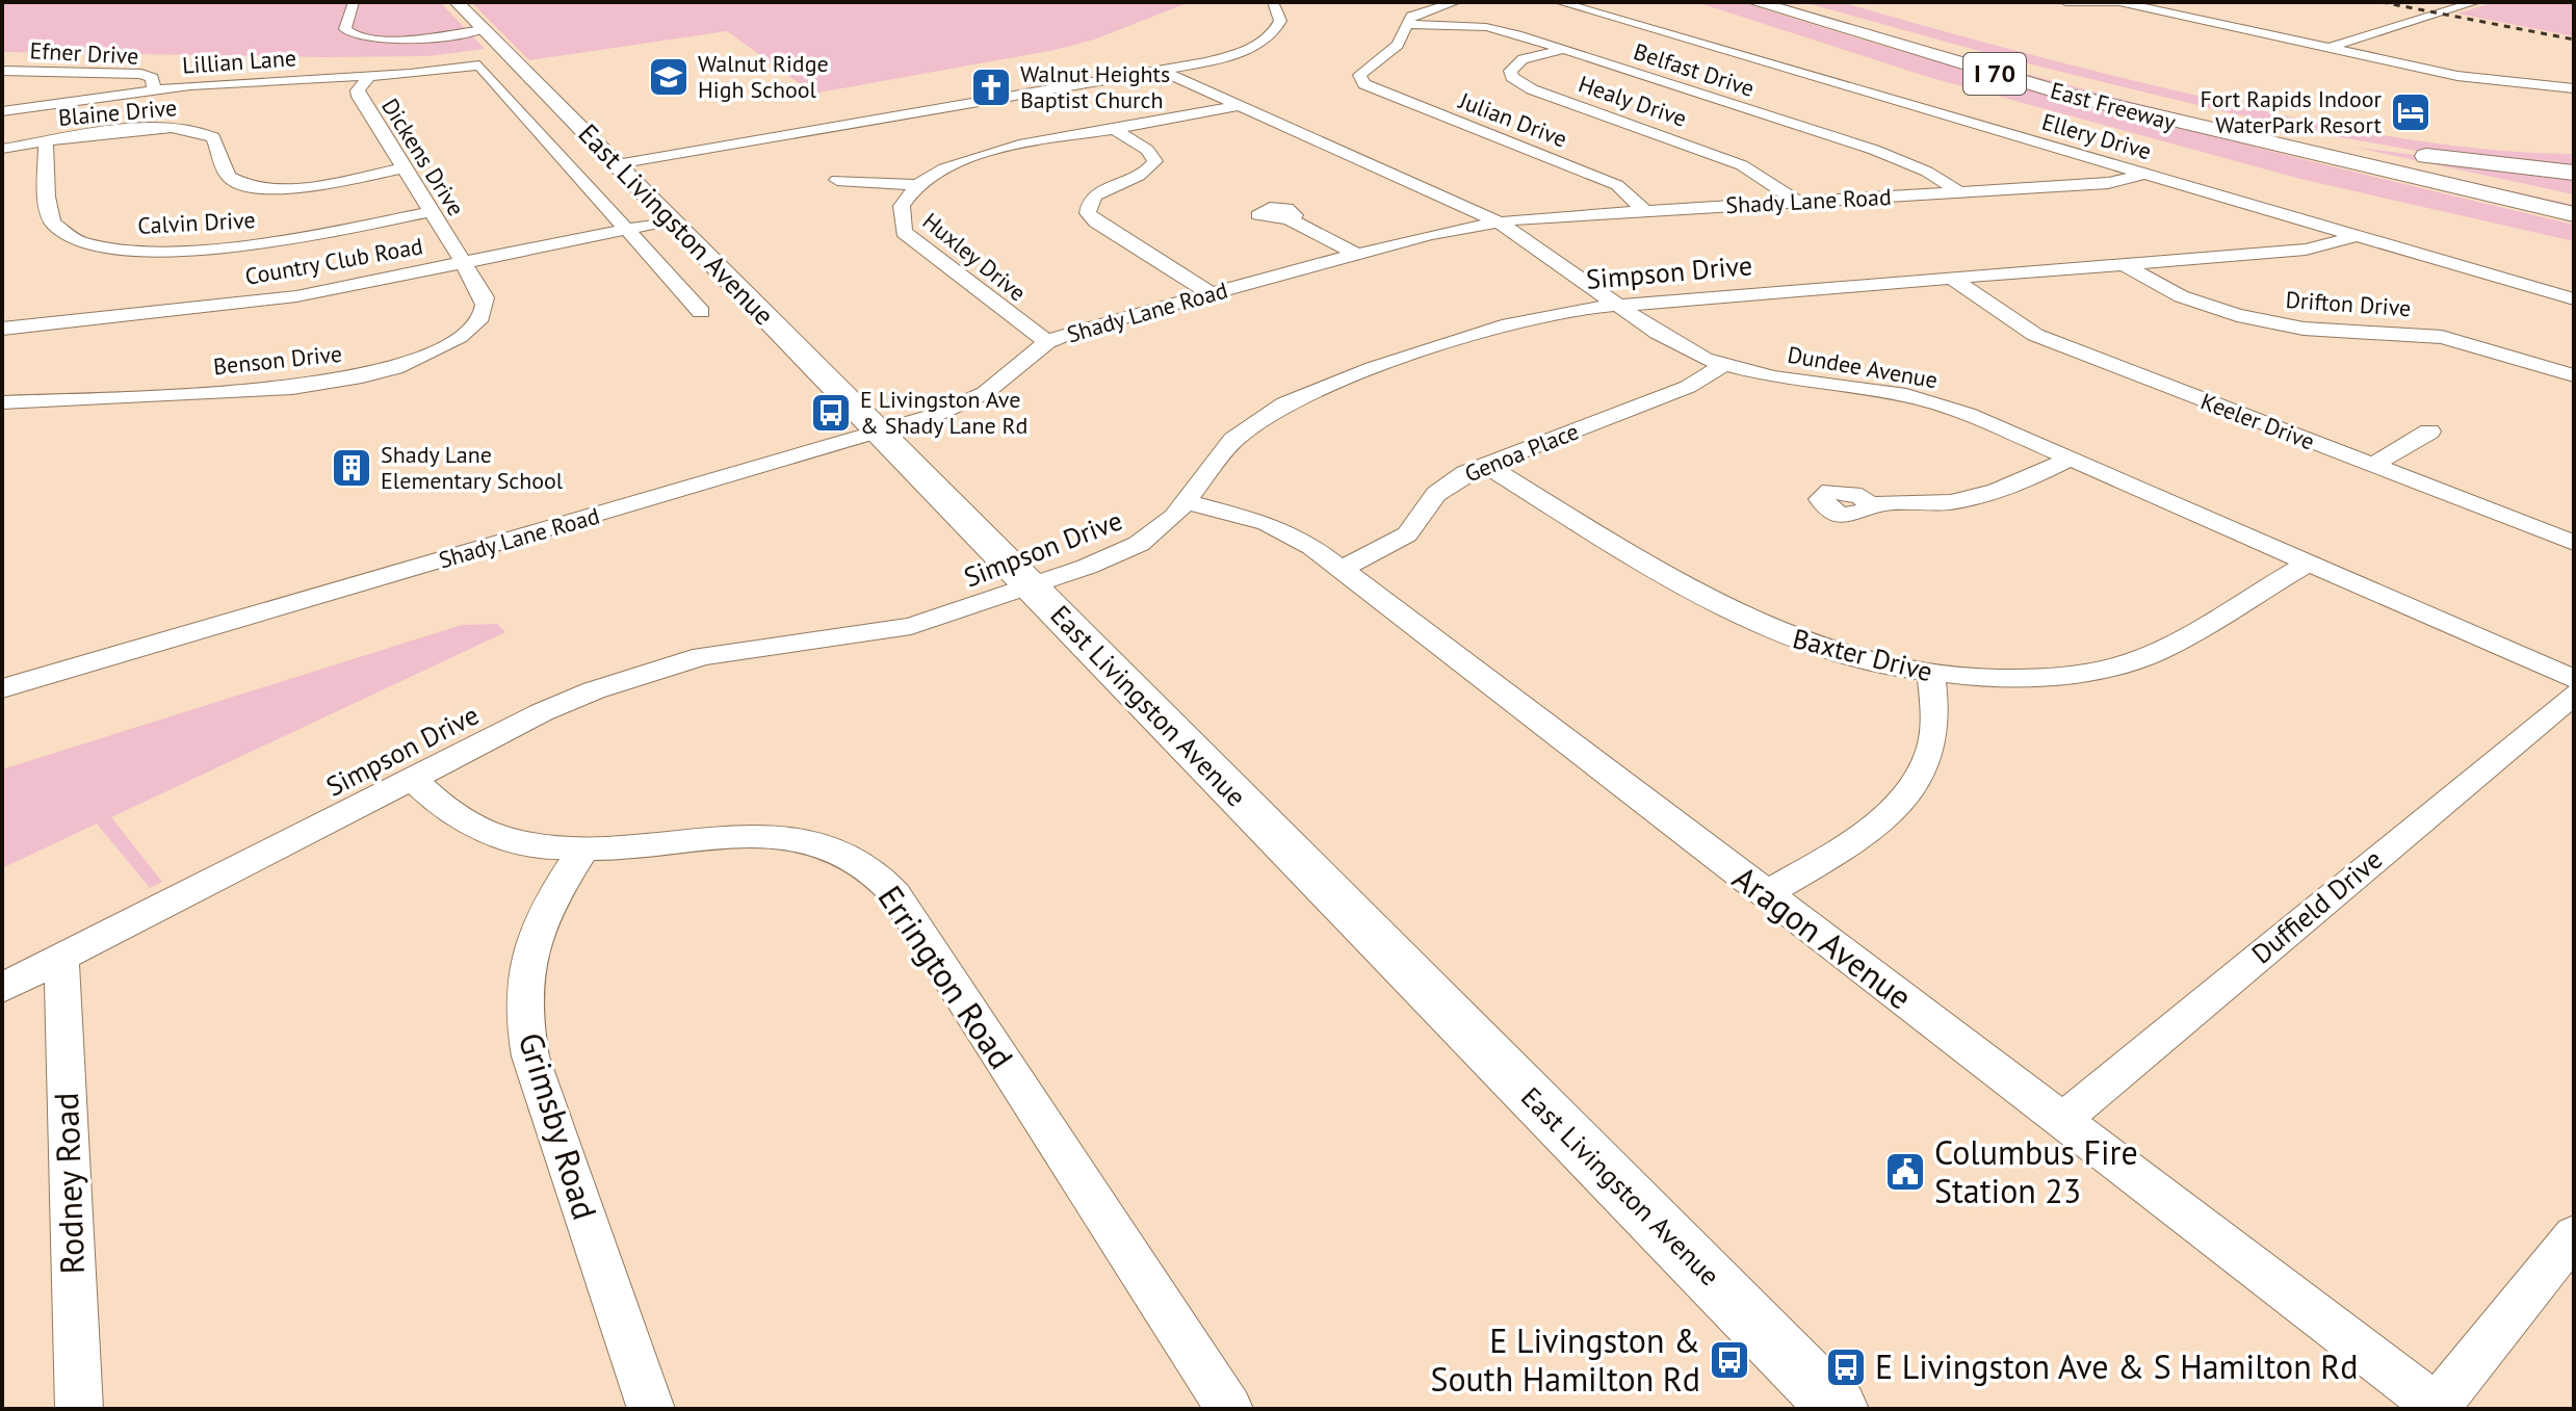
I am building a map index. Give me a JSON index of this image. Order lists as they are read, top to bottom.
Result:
{
  "streets": {
    "highway": ["I 70", "East Freeway"],
    "main road": ["East Livingston Avenue"],
    "street": [
      "Efner Drive",
      "Lillian Lane",
      "Belfast Drive",
      "Healy Drive",
      "Blaine Drive",
      "Julian Drive",
      "Ellery Drive",
      "Dickens Drive",
      "Shady Lane Road",
      "Calvin Drive",
      "Huxley Drive",
      "Country Club Road",
      "Simpson Drive",
      "Drifton Drive",
      "Benson Drive",
      "Dundee Avenue",
      "Keeler Drive",
      "Genoa Place",
      "Baxter Drive",
      "Duffield Drive",
      "Aragon Avenue",
      "Errington Road",
      "Grimsby Road",
      "Rodney Road"
    ]
  },
  "crossings": [
    ["Efner Drive", "Lillian Lane"],
    ["Lillian Lane", "Dickens Drive"],
    ["Lillian Lane", "Country Club Road"],
    ["Belfast Drive", "Healy Drive"],
    ["Belfast Drive", "Julian Drive"],
    ["Belfast Drive", "Shady Lane Road"],
    ["Healy Drive", "Shady Lane Road"],
    ["Blaine Drive", "Dickens Drive"],
    ["Blaine Drive", "Calvin Drive"],
    ["Julian Drive", "Shady Lane Road"],
    ["Ellery Drive", "Shady Lane Road"],
    ["Ellery Drive", "Simpson Drive"],
    ["Dickens Drive", "Calvin Drive"],
    ["Dickens Drive", "Country Club Road"],
    ["Dickens Drive", "Benson Drive"],
    ["Shady Lane Road", "East Livingston Avenue"],
    ["Shady Lane Road", "Huxley Drive"],
    ["Shady Lane Road", "Dundee Avenue"],
    ["East Livingston Avenue", "Country Club Road"],
    ["East Livingston Avenue", "Simpson Drive"],
    ["Huxley Drive", "Dundee Avenue"],
    ["Country Club Road", "Benson Drive"],
    ["Simpson Drive", "Drifton Drive"],
    ["Simpson Drive", "Dundee Avenue"],
    ["Simpson Drive", "Keeler Drive"],
    ["Simpson Drive", "Aragon Avenue"],
    ["Simpson Drive", "Errington Road"],
    ["Simpson Drive", "Rodney Road"],
    ["Dundee Avenue", "Genoa Place"],
    ["Dundee Avenue", "Baxter Drive"],
    ["Genoa Place", "Baxter Drive"],
    ["Genoa Place", "Aragon Avenue"],
    ["Duffield Drive", "Aragon Avenue"],
    ["Errington Road", "Grimsby Road"]
  ],
  "places": {
    "school or university": ["Walnut Ridge High School"],
    "church": ["Walnut Heights Baptist Church"],
    "hotel": ["Fort Rapids Indoor WaterPark Resort"],
    "bus stop": ["E Livingston Ave & Shady Lane Rd", "E Livingston & South Hamilton Rd", "E Livingston Ave & S Hamilton Rd"],
    "building": ["Shady Lane Elementary School"],
    "public building": ["Columbus Fire Station 23"]
  }
}
